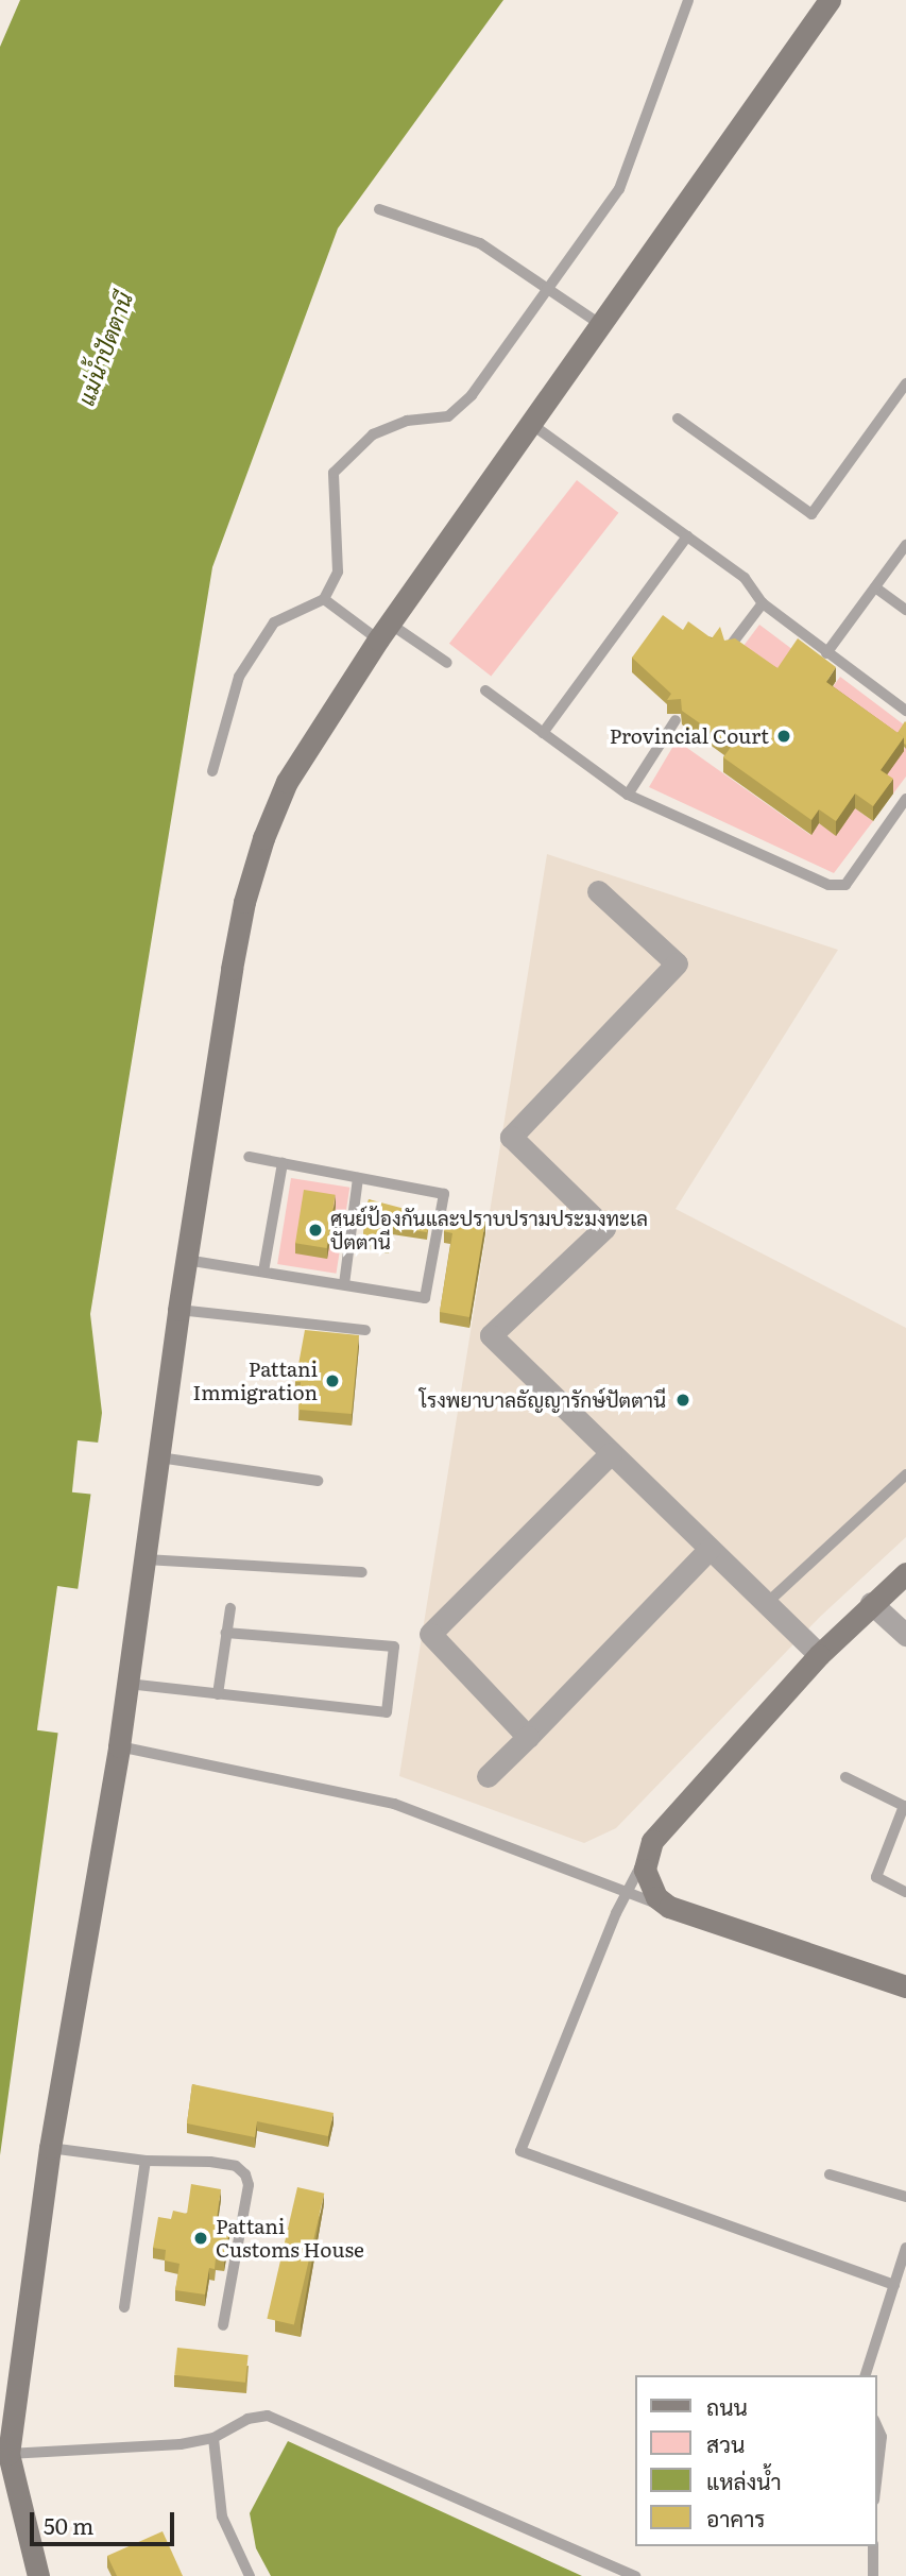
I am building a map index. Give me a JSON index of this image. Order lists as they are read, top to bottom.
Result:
{
  "water": ["แม่น้ำปัตตานี"],
  "places": [
    "Provincial Court",
    "ศูนย์ป้องกันและปราบปรามประมงทะเล ปัตตานี",
    "Pattani Immigration",
    "โรงพยาบาลธัญญารักษ์ปัตตานี",
    "Pattani Customs House"
  ],
  "legend": [
    "ถนน",
    "สวน",
    "แหล่งน้ำ",
    "อาคาร"
  ],
  "scale_bar": "50 m"
}
